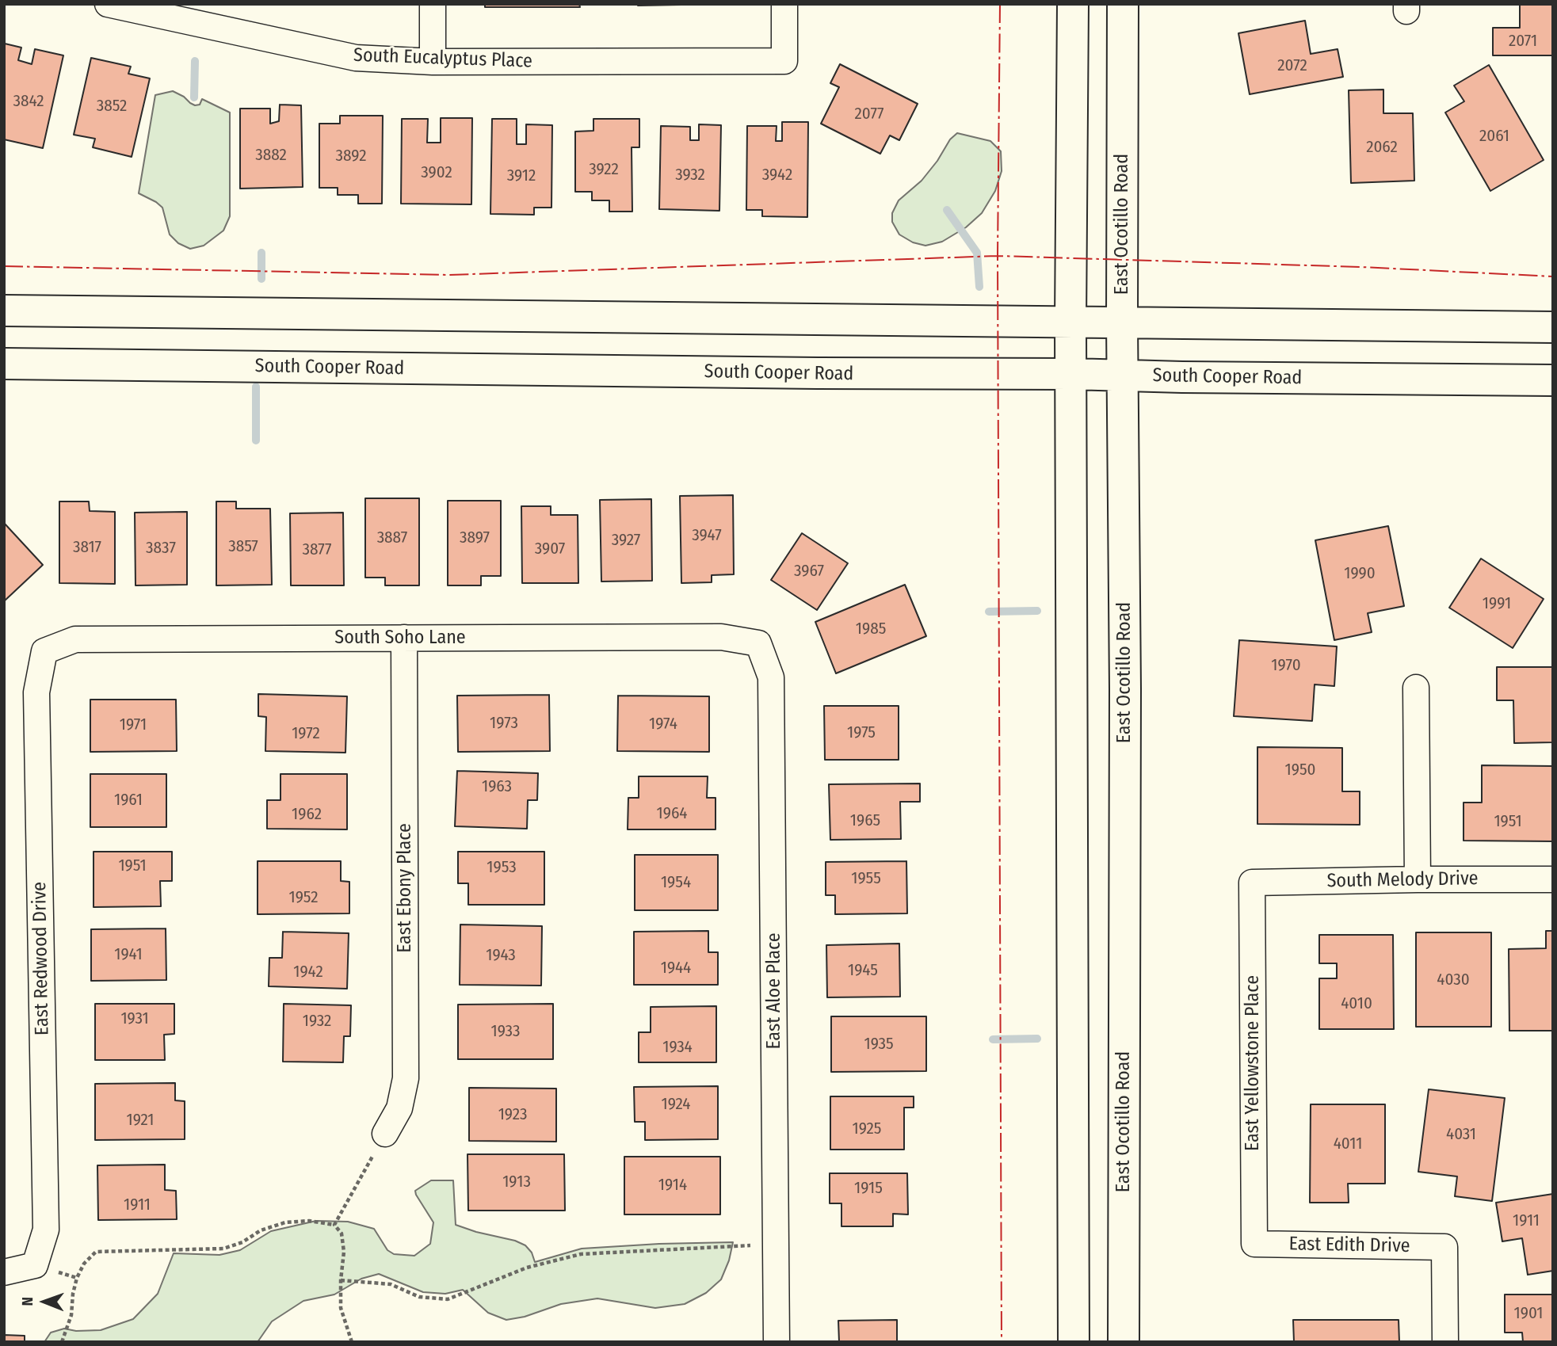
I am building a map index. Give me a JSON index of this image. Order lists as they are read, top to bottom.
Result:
{
  "streets": {
    "main road": ["East Ocotillo Road", "South Cooper Road"],
    "street": [
      "South Eucalyptus Place",
      "South Soho Lane",
      "South Melody Drive",
      "East Ebony Place",
      "East Redwood Drive",
      "East Aloe Place",
      "East Yellowstone Place",
      "East Edith Drive"
    ]
  },
  "crossings": [
    ["East Ocotillo Road", "South Cooper Road"],
    ["South Soho Lane", "East Ebony Place"],
    ["South Soho Lane", "East Redwood Drive"],
    ["South Soho Lane", "East Aloe Place"],
    ["South Melody Drive", "East Yellowstone Place"],
    ["East Yellowstone Place", "East Edith Drive"]
  ],
  "house_numbers": [
    "2071",
    "2072",
    "3842",
    "3852",
    "2077",
    "2061",
    "2062",
    "3882",
    "3892",
    "3922",
    "3902",
    "3932",
    "3942",
    "3912",
    "3947",
    "3887",
    "3897",
    "3927",
    "3857",
    "3817",
    "3837",
    "3907",
    "3877",
    "3967",
    "1990",
    "1991",
    "1985",
    "1970",
    "1973",
    "1974",
    "1971",
    "1975",
    "1972",
    "1950",
    "1963",
    "1961",
    "1964",
    "1962",
    "1965",
    "1951",
    "1951",
    "1953",
    "1955",
    "1954",
    "1952",
    "1941",
    "1943",
    "1944",
    "1945",
    "1942",
    "4030",
    "4010",
    "1931",
    "1932",
    "1933",
    "1935",
    "1934",
    "1924",
    "1923",
    "1921",
    "1925",
    "4031",
    "4011",
    "1913",
    "1914",
    "1915",
    "1911",
    "1911",
    "1901"
  ],
  "north": "left"
}
